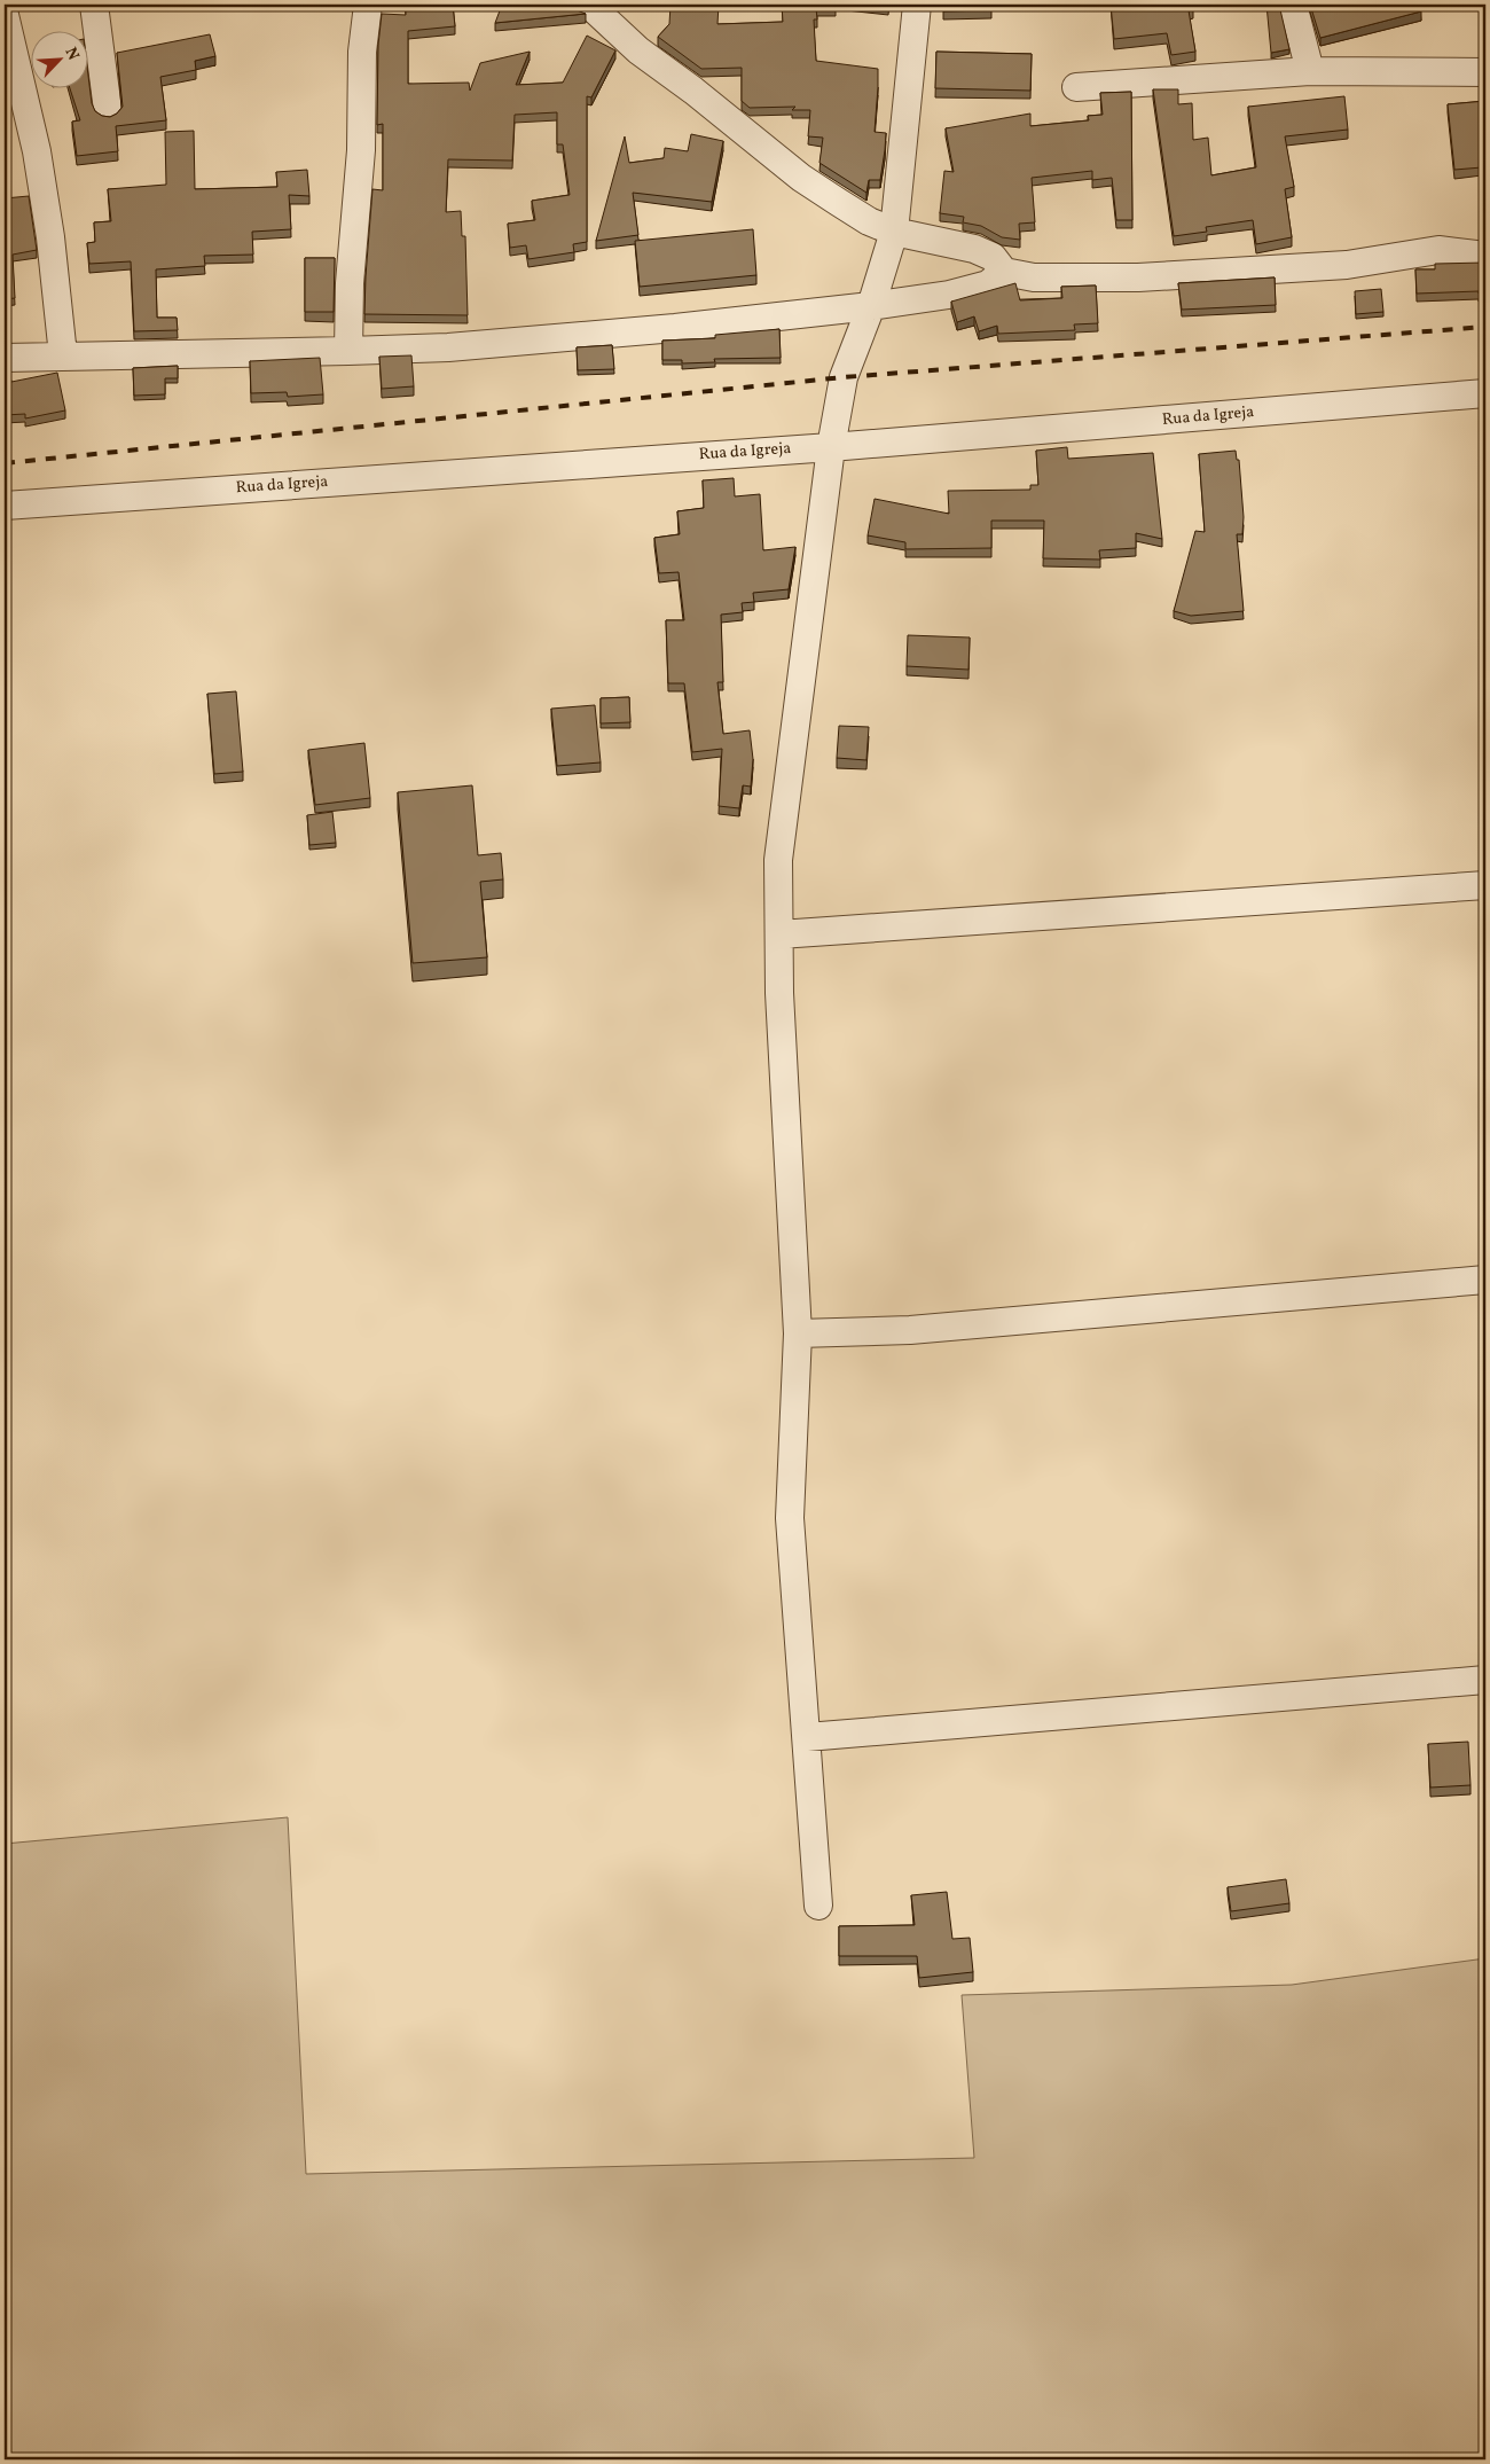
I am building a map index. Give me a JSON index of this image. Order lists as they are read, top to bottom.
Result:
{
  "streets": {
    "street": ["Rua da Igreja"]
  },
  "north": "top right"
}
